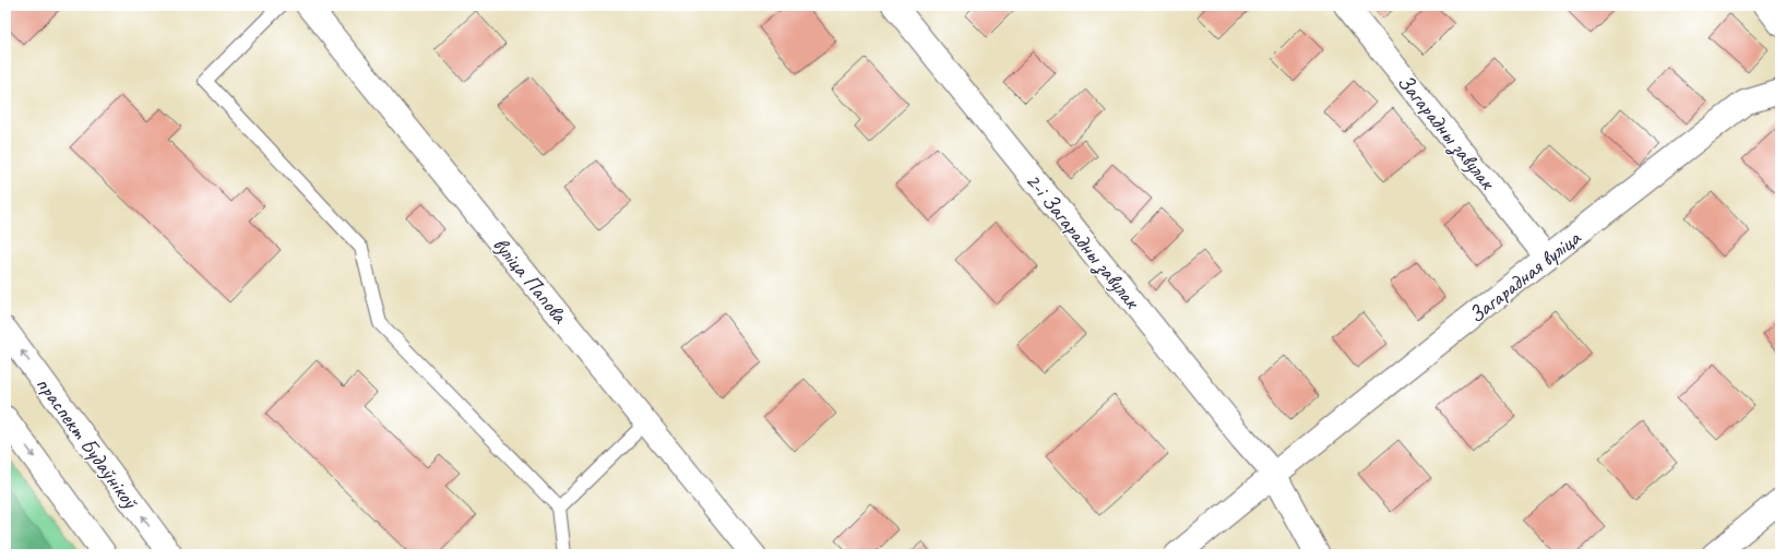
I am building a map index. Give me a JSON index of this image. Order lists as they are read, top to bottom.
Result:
{
  "streets": {
    "street": [
      "Загарадны завулак",
      "2-і Загарадны завулак",
      "Загарадная вуліца",
      "вуліца Папова",
      "праспект Будаўнікоў"
    ]
  },
  "crossings": [
    ["Загарадны завулак", "Загарадная вуліца"],
    ["2-і Загарадны завулак", "Загарадная вуліца"]
  ]
}
